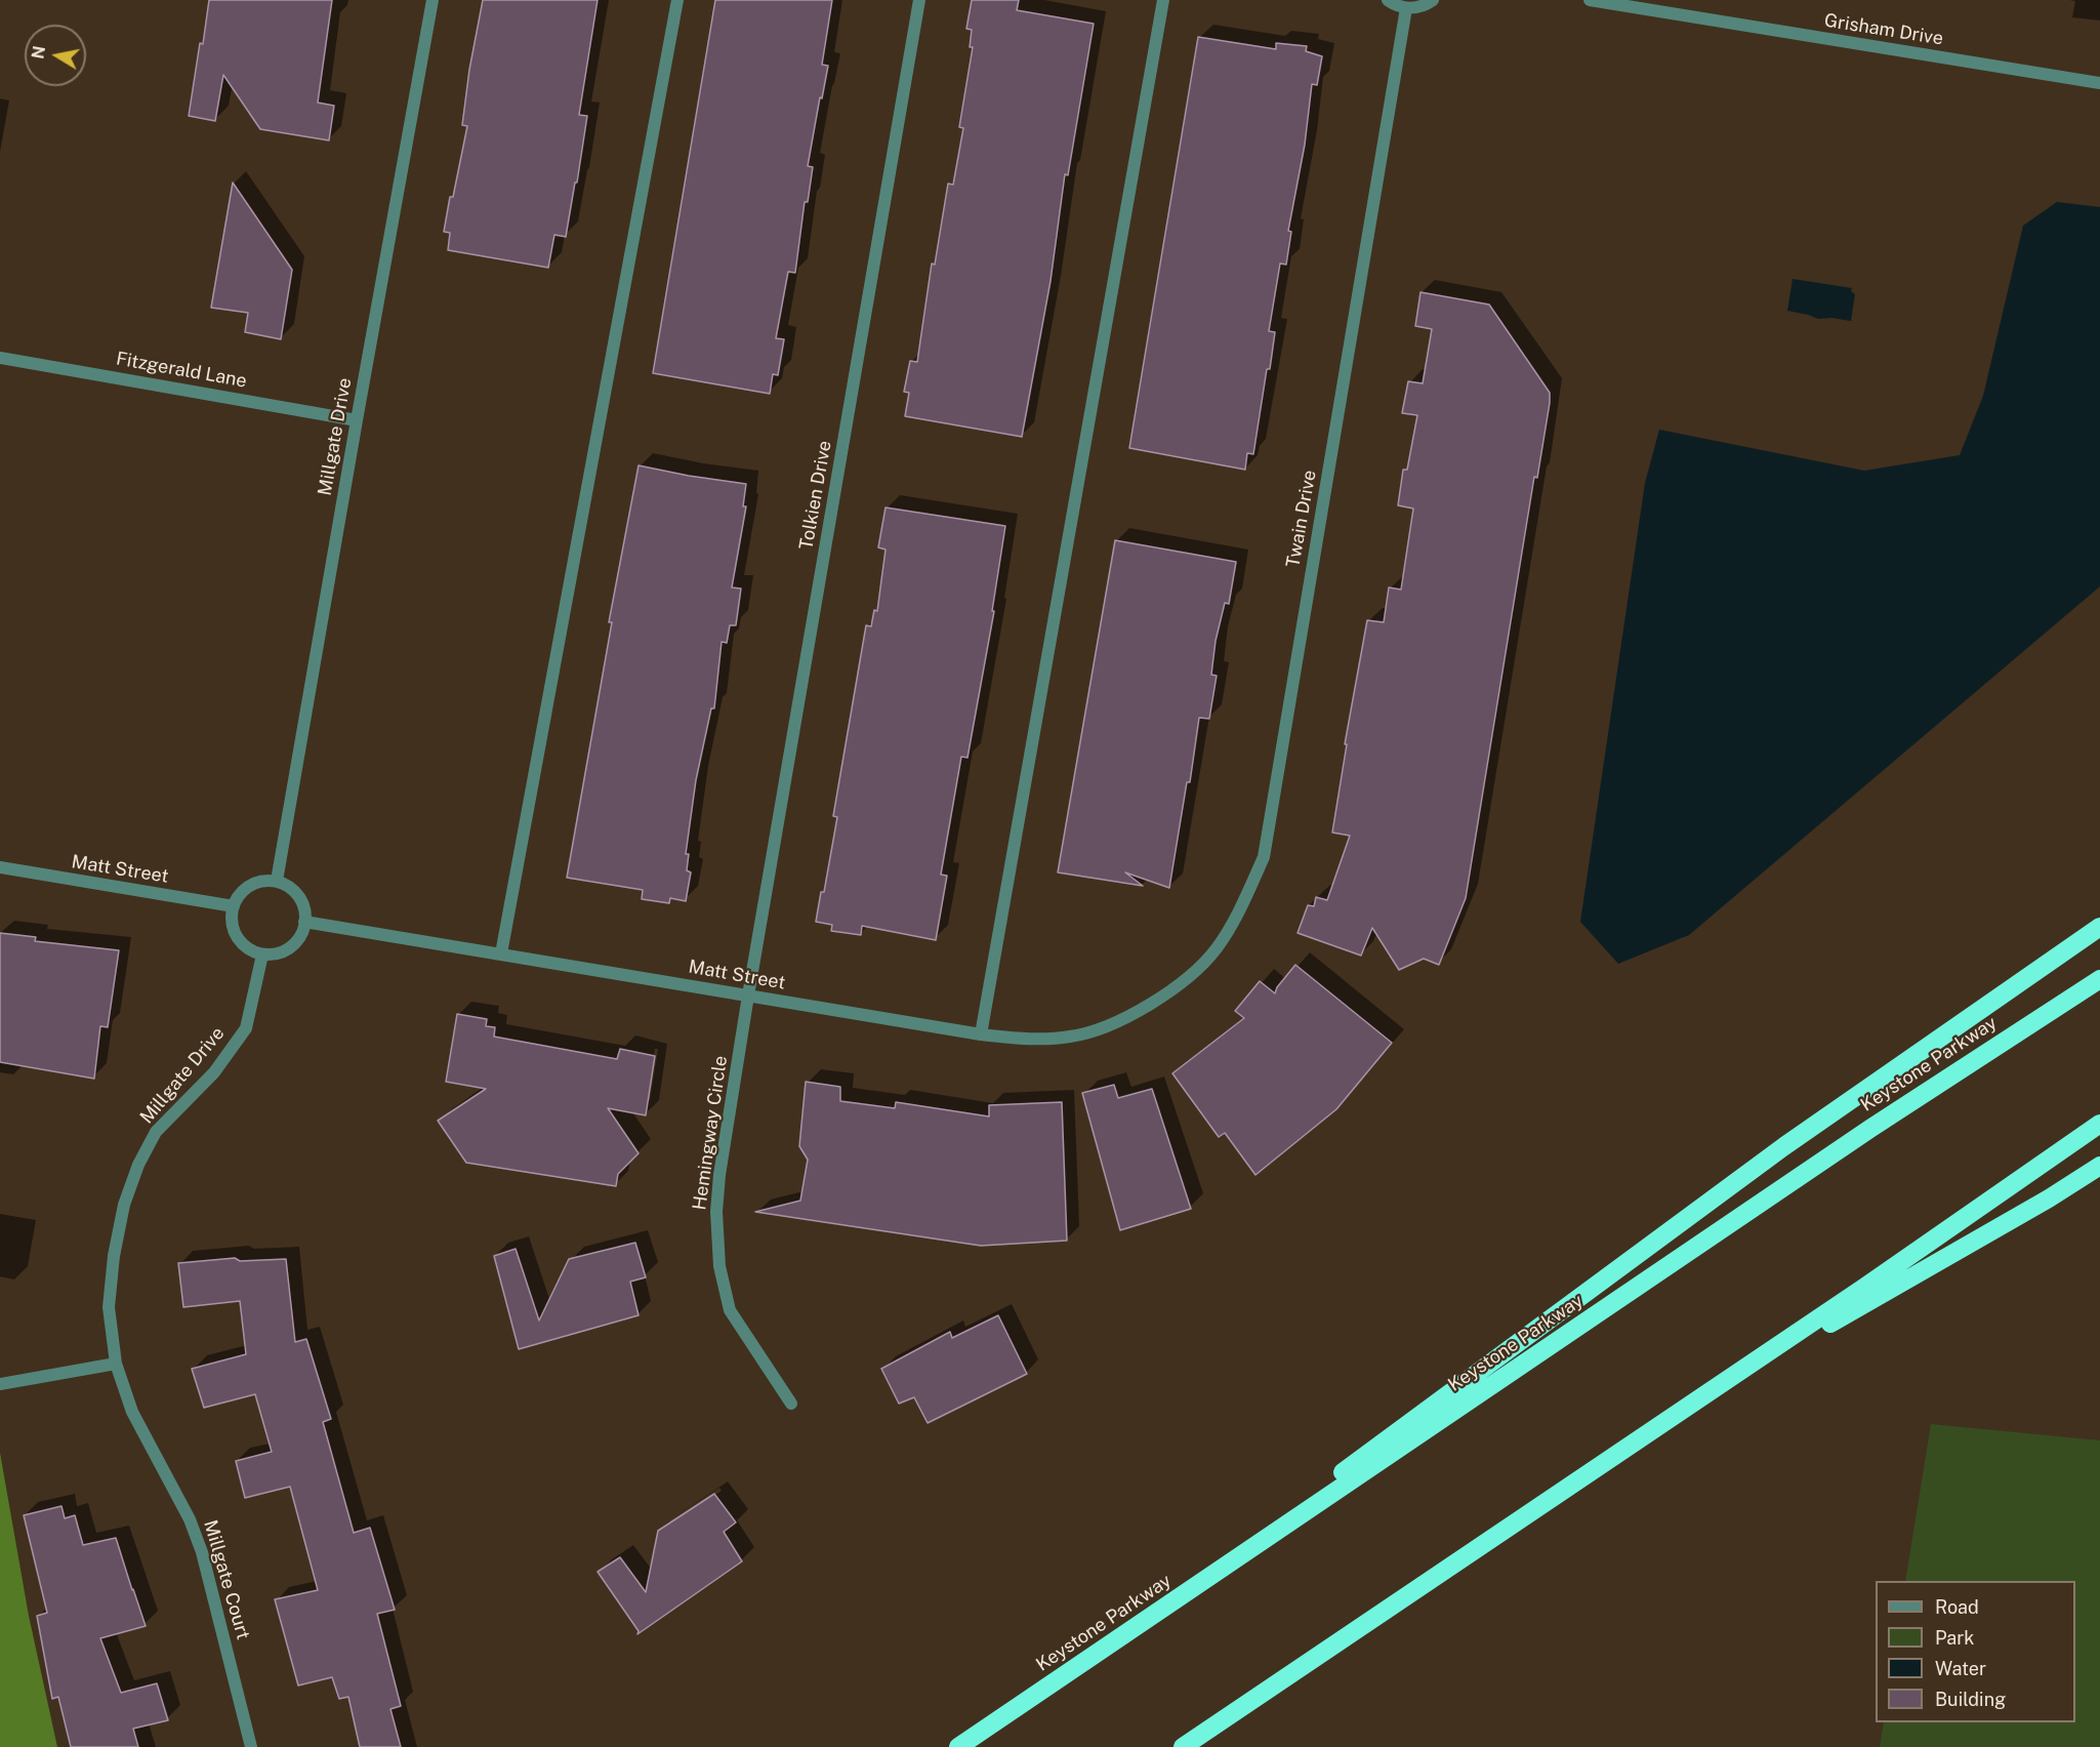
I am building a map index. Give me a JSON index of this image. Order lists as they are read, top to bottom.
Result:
{
  "streets": {
    "highway": ["Keystone Parkway"],
    "street": [
      "Grisham Drive",
      "Fitzgerald Lane",
      "Millgate Drive",
      "Tolkien Drive",
      "Twain Drive",
      "Matt Street",
      "Hemingway Circle",
      "Millgate Court"
    ]
  },
  "crossings": [
    ["Fitzgerald Lane", "Millgate Drive"],
    ["Millgate Drive", "Matt Street"],
    ["Millgate Drive", "Millgate Court"],
    ["Tolkien Drive", "Matt Street"],
    ["Tolkien Drive", "Hemingway Circle"],
    ["Twain Drive", "Matt Street"],
    ["Matt Street", "Hemingway Circle"]
  ],
  "legend": [
    "Road",
    "Park",
    "Water",
    "Building"
  ],
  "north": "left"
}
